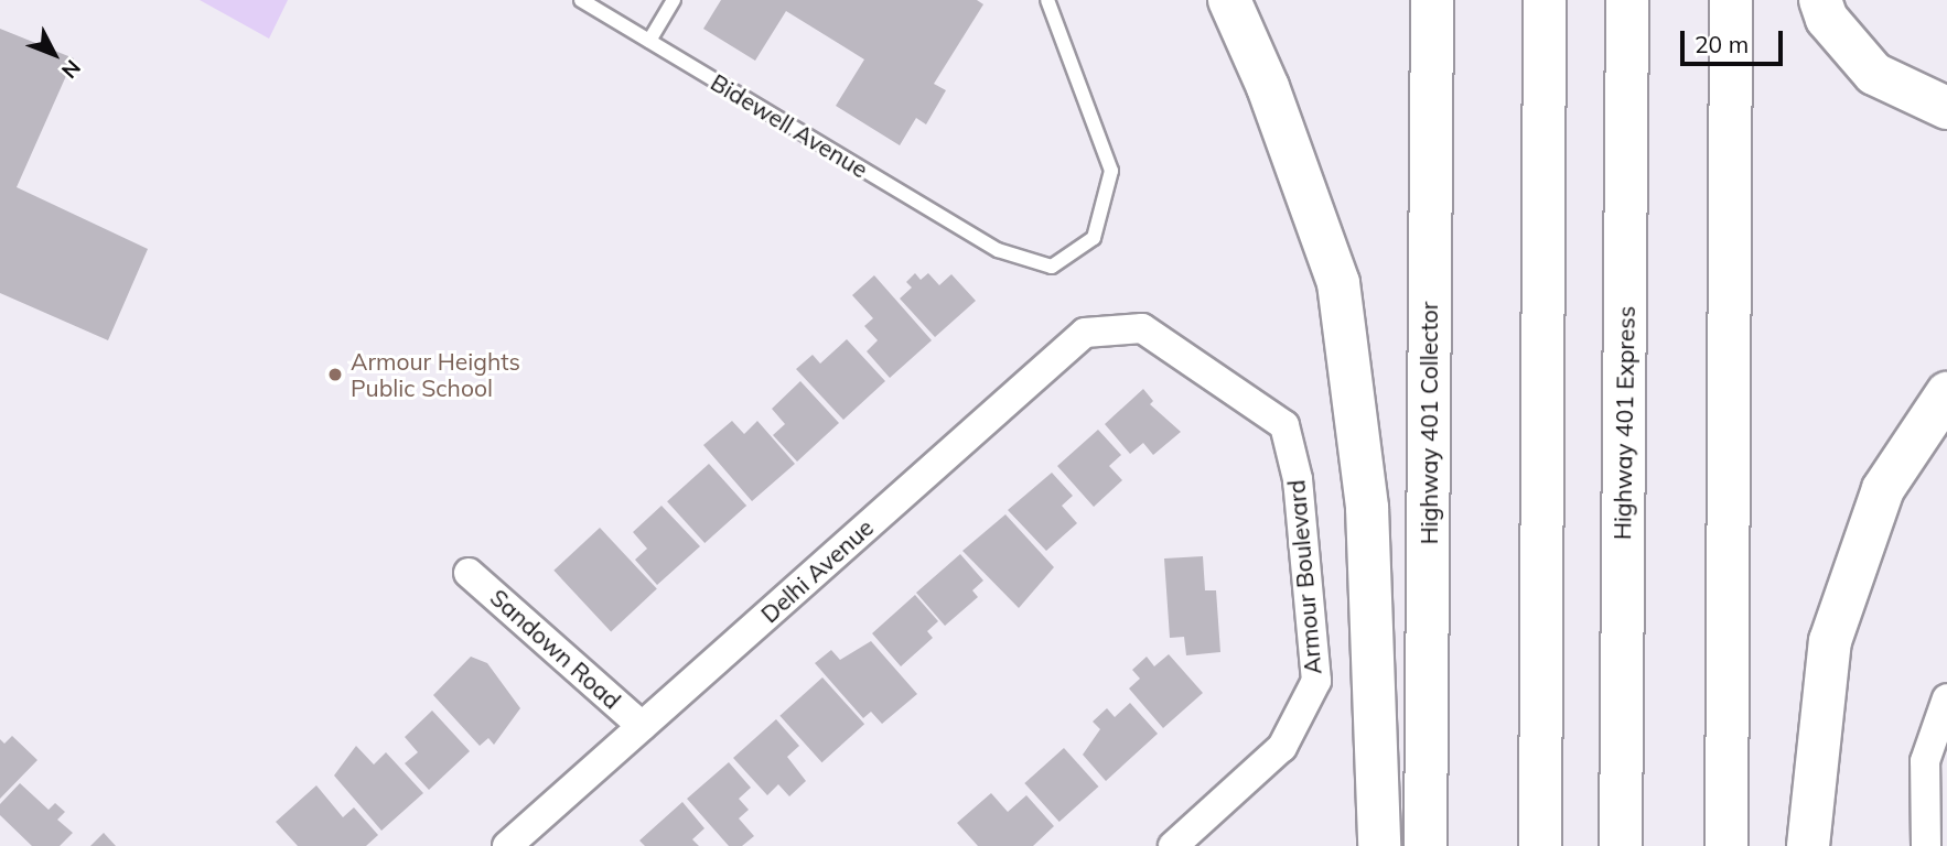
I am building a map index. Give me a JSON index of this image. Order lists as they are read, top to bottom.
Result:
{
  "streets": {
    "highway": ["Highway 401 Collector", "Highway 401 Express"],
    "street": ["Delhi Avenue", "Armour Boulevard", "Sandown Road"],
    "lane": ["Bidewell Avenue"]
  },
  "crossings": [
    ["Delhi Avenue", "Armour Boulevard"],
    ["Delhi Avenue", "Sandown Road"]
  ],
  "places": ["Armour Heights Public School"],
  "scale_bar": "20 m",
  "north": "bottom right"
}
